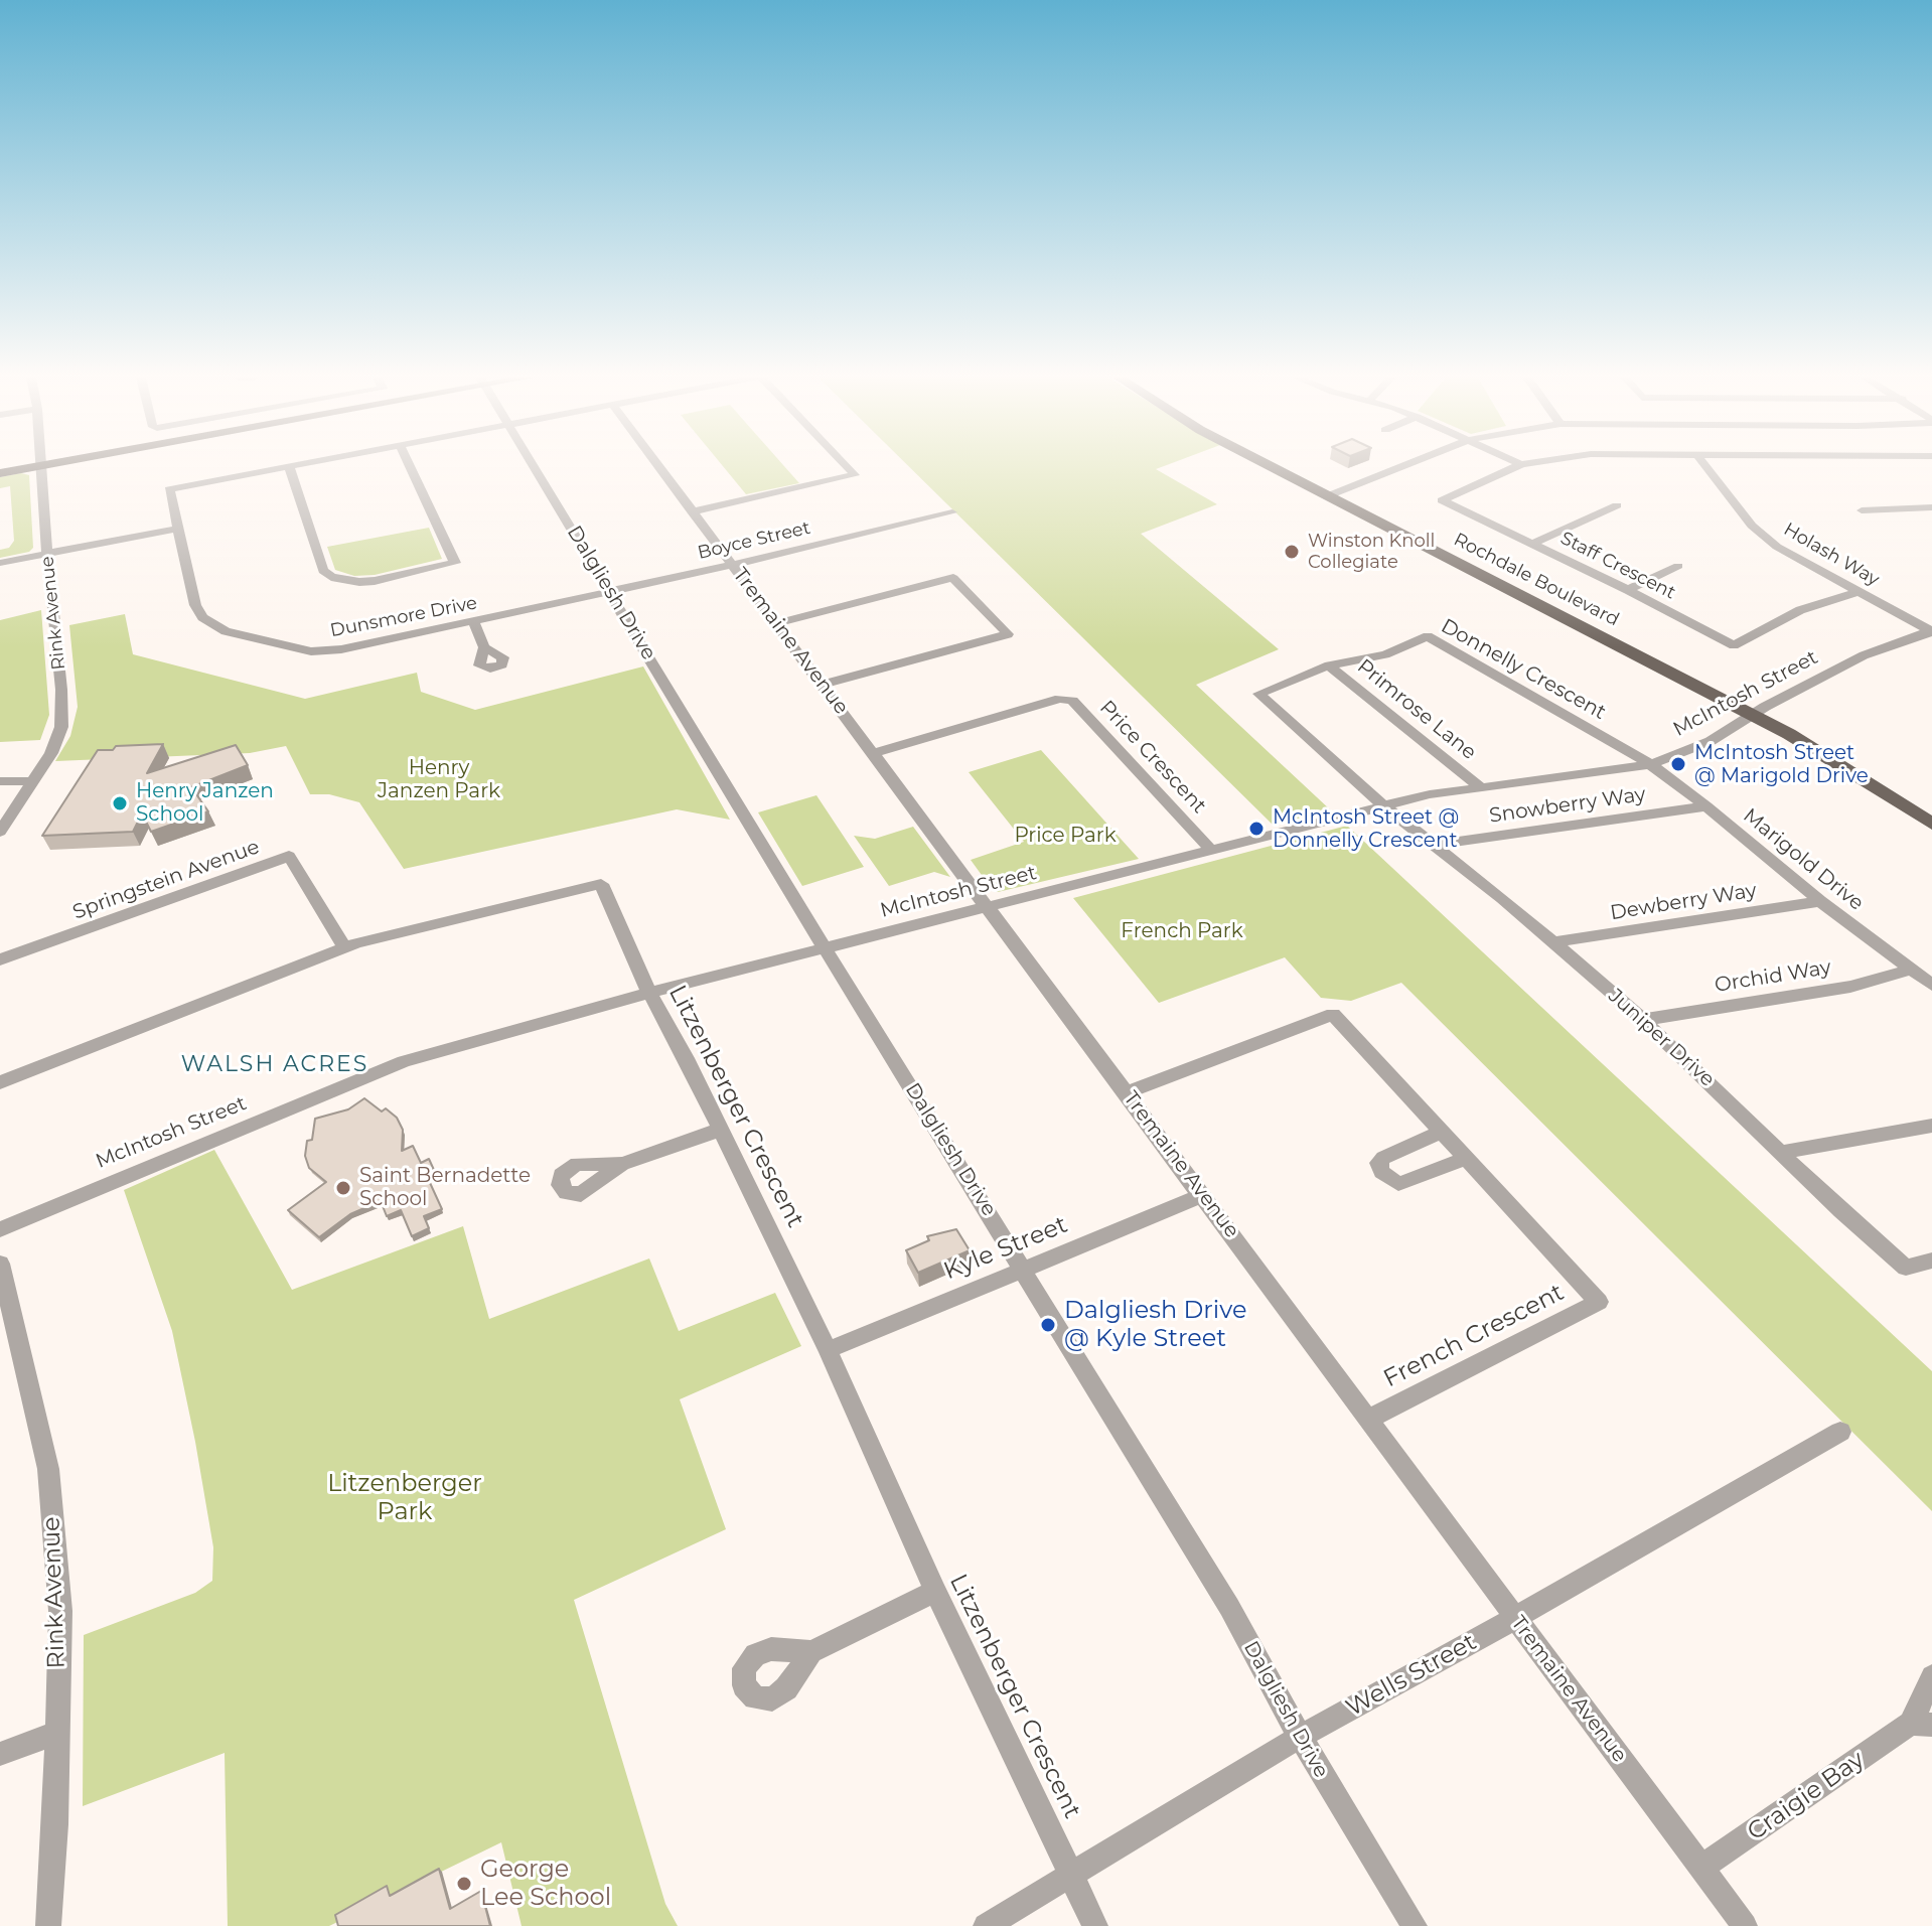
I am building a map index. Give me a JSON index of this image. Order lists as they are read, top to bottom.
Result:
{
  "streets": {
    "main road": ["Rochdale Boulevard"],
    "street": [
      "Boyce Street",
      "Holash Way",
      "Staff Crescent",
      "Dalgliesh Drive",
      "Rink Avenue",
      "Dunsmore Drive",
      "Tremaine Avenue",
      "Donnelly Crescent",
      "McIntosh Street",
      "Primrose Lane",
      "Price Crescent",
      "Snowberry Way",
      "Marigold Drive",
      "Springstein Avenue",
      "Dewberry Way",
      "Orchid Way",
      "Juniper Drive",
      "Litzenberger Crescent",
      "Kyle Street",
      "French Crescent",
      "Wells Street",
      "Craigie Bay"
    ]
  },
  "crossings": [
    ["Boyce Street", "Dalgliesh Drive"],
    ["Boyce Street", "Dunsmore Drive"],
    ["Boyce Street", "Tremaine Avenue"],
    ["Holash Way", "Staff Crescent"],
    ["Holash Way", "McIntosh Street"],
    ["Rochdale Boulevard", "McIntosh Street"],
    ["Dalgliesh Drive", "Dunsmore Drive"],
    ["Dalgliesh Drive", "McIntosh Street"],
    ["Dalgliesh Drive", "Kyle Street"],
    ["Dalgliesh Drive", "Wells Street"],
    ["Tremaine Avenue", "McIntosh Street"],
    ["Tremaine Avenue", "Price Crescent"],
    ["Tremaine Avenue", "Kyle Street"],
    ["Tremaine Avenue", "French Crescent"],
    ["Tremaine Avenue", "Wells Street"],
    ["Tremaine Avenue", "Craigie Bay"],
    ["Donnelly Crescent", "McIntosh Street"],
    ["Donnelly Crescent", "Primrose Lane"],
    ["Donnelly Crescent", "Marigold Drive"],
    ["Donnelly Crescent", "Juniper Drive"],
    ["McIntosh Street", "Primrose Lane"],
    ["McIntosh Street", "Price Crescent"],
    ["McIntosh Street", "Marigold Drive"],
    ["McIntosh Street", "Juniper Drive"],
    ["McIntosh Street", "Litzenberger Crescent"],
    ["Snowberry Way", "Marigold Drive"],
    ["Snowberry Way", "Juniper Drive"],
    ["Marigold Drive", "Dewberry Way"],
    ["Marigold Drive", "Orchid Way"],
    ["Springstein Avenue", "Litzenberger Crescent"],
    ["Dewberry Way", "Juniper Drive"],
    ["Orchid Way", "Juniper Drive"],
    ["Litzenberger Crescent", "Kyle Street"],
    ["Litzenberger Crescent", "Wells Street"]
  ],
  "districts": ["WALSH ACRES"],
  "parks": [
    "Henry Janzen Park",
    "Price Park",
    "French Park",
    "Litzenberger Park"
  ],
  "places": [
    "Winston Knoll Collegiate",
    "McIntosh Street @ Marigold Drive",
    "Henry Janzen School",
    "McIntosh Street @ Donnelly Crescent",
    "Saint Bernadette School",
    "Dalgliesh Drive @ Kyle Street",
    "George Lee School"
  ]
}
